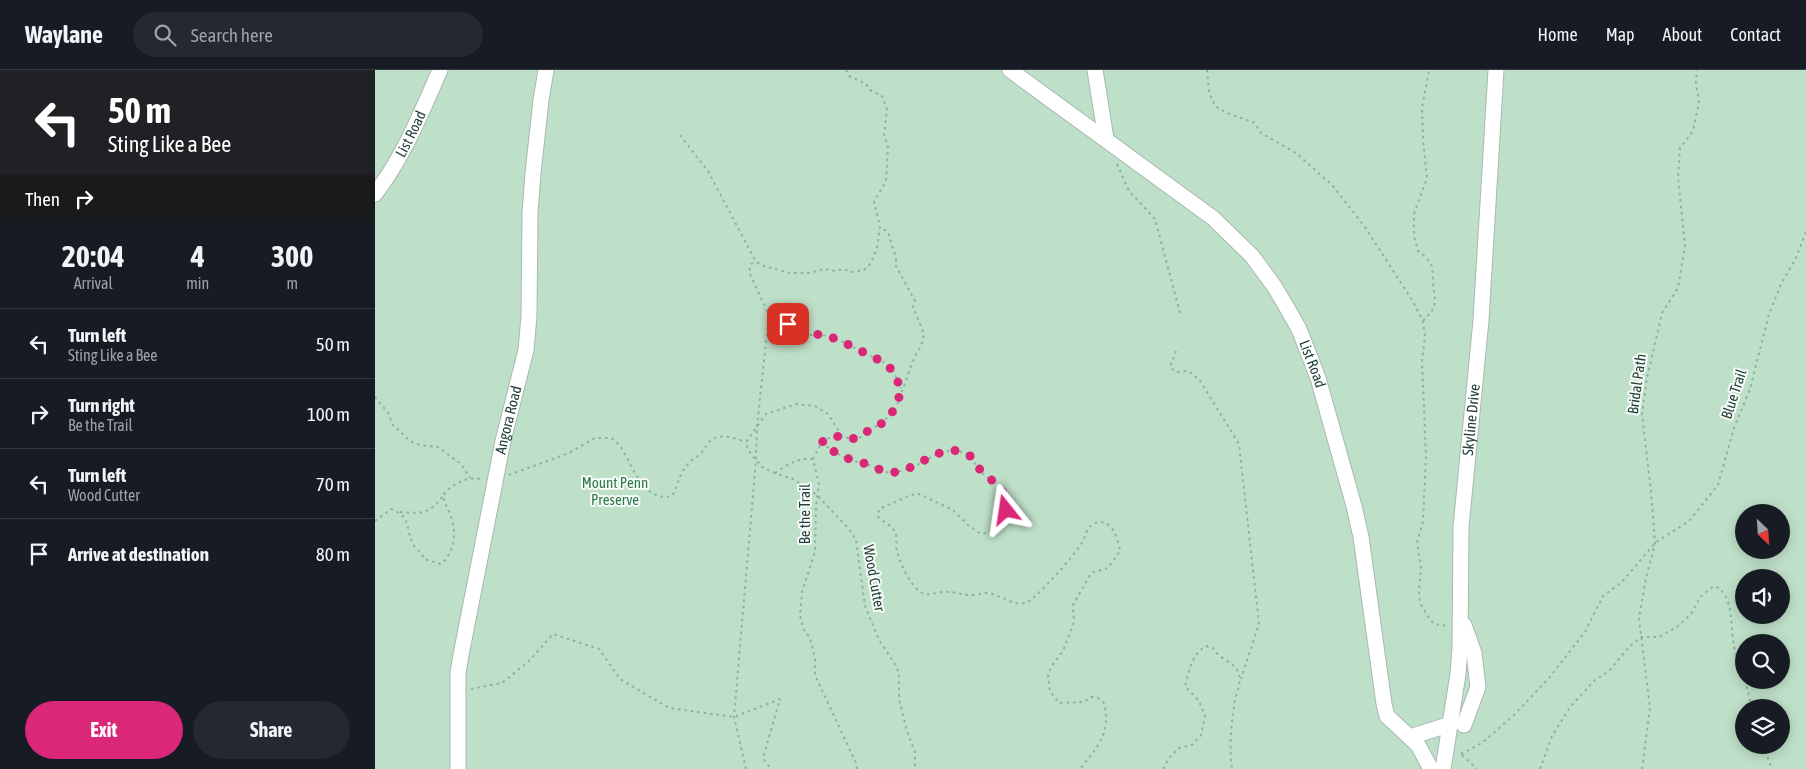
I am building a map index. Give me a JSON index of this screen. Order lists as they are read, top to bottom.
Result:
{
  "streets": {
    "street": ["List Road", "Angora Road", "Skyline Drive"],
    "path": [
      "Bridal Path",
      "Blue Trail",
      "Be the Trail",
      "Wood Cutter"
    ]
  },
  "crossings": [
    ["Bridal Path", "Blue Trail"],
    ["Be the Trail", "Wood Cutter"]
  ],
  "parks": ["Mount Penn Preserve"],
  "north": "bottom right",
  "page": {
    "header": "Waylane",
    "search": "Search here",
    "nav": [
      "Home",
      "Map",
      "About",
      "Contact"
    ],
    "turn": ["50 m", "Sting Like a Bee"],
    "then": "Then",
    "eta": [
      "20:04",
      "Arrival",
      "4",
      "min",
      "300",
      "m"
    ],
    "list": [
      {
        "name": "Turn left",
        "note": "Sting Like a Bee",
        "value": "50 m"
      },
      {
        "name": "Turn right",
        "note": "Be the Trail",
        "value": "100 m"
      },
      {
        "name": "Turn left",
        "note": "Wood Cutter",
        "value": "70 m"
      },
      {
        "name": "Arrive at destination",
        "value": "80 m"
      }
    ],
    "buttons": ["Exit", "Share"]
  }
}
